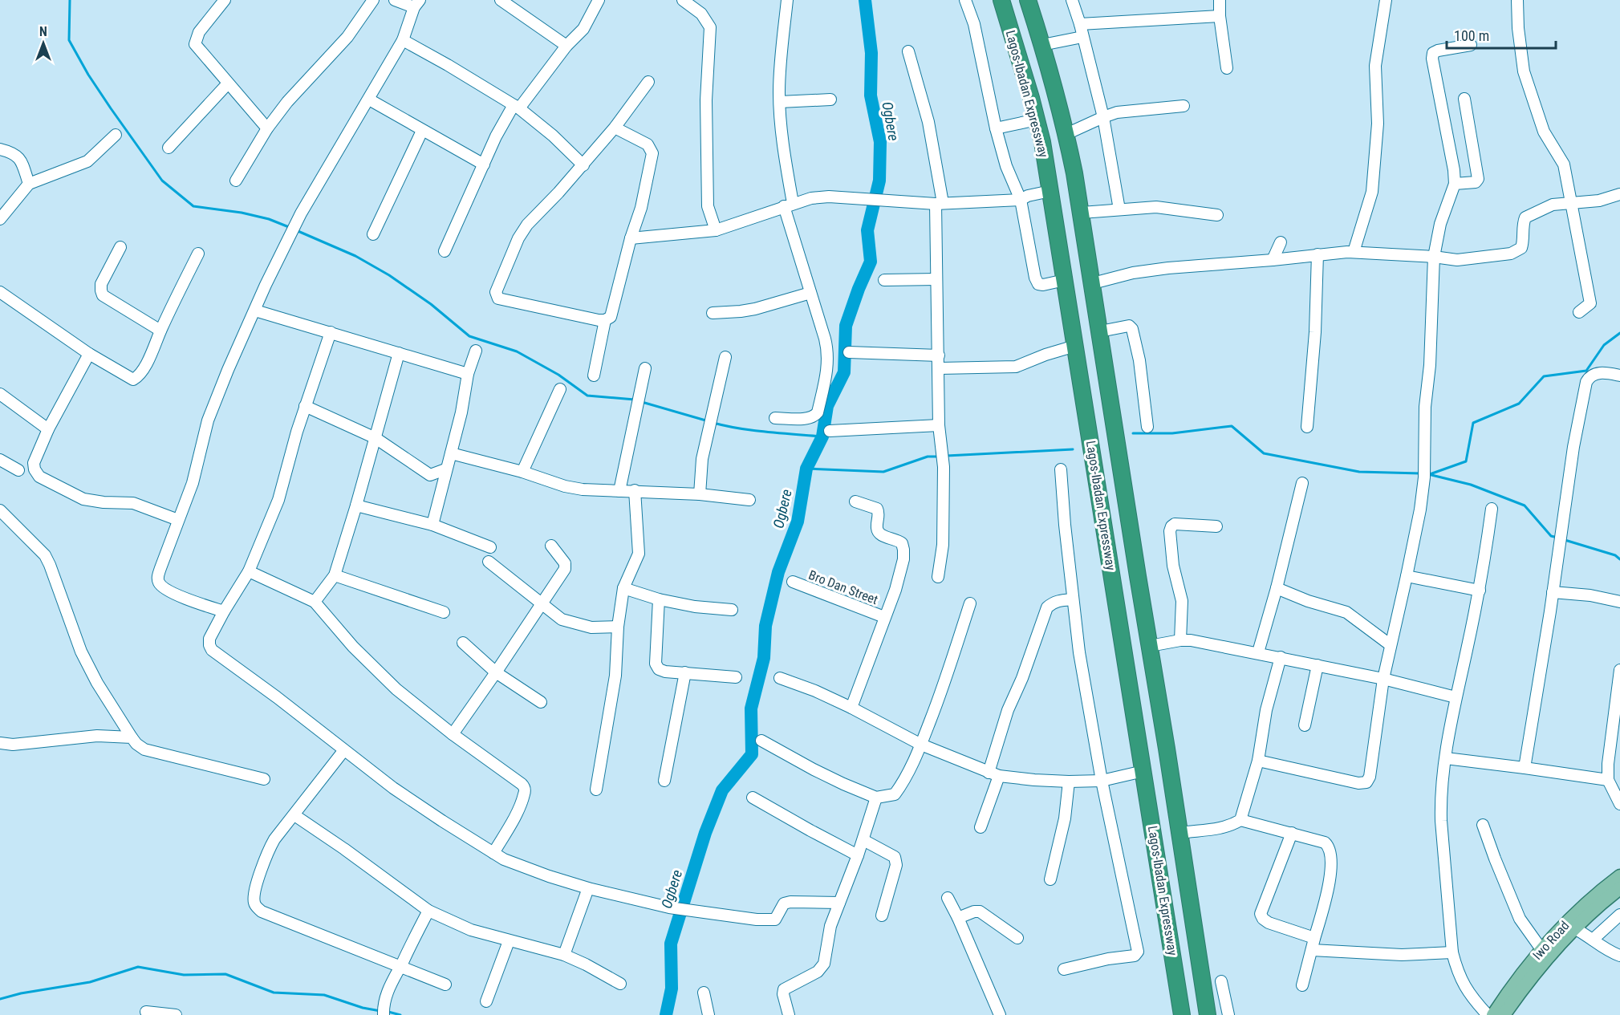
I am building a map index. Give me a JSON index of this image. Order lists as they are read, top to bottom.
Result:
{
  "streets": {
    "highway": ["Lagos-Ibadan Expressway"],
    "main road": ["Iwo Road"],
    "street": ["Bro Dan Street"]
  },
  "water": ["Ogbere"],
  "scale_bar": "100 m",
  "north": "top"
}
